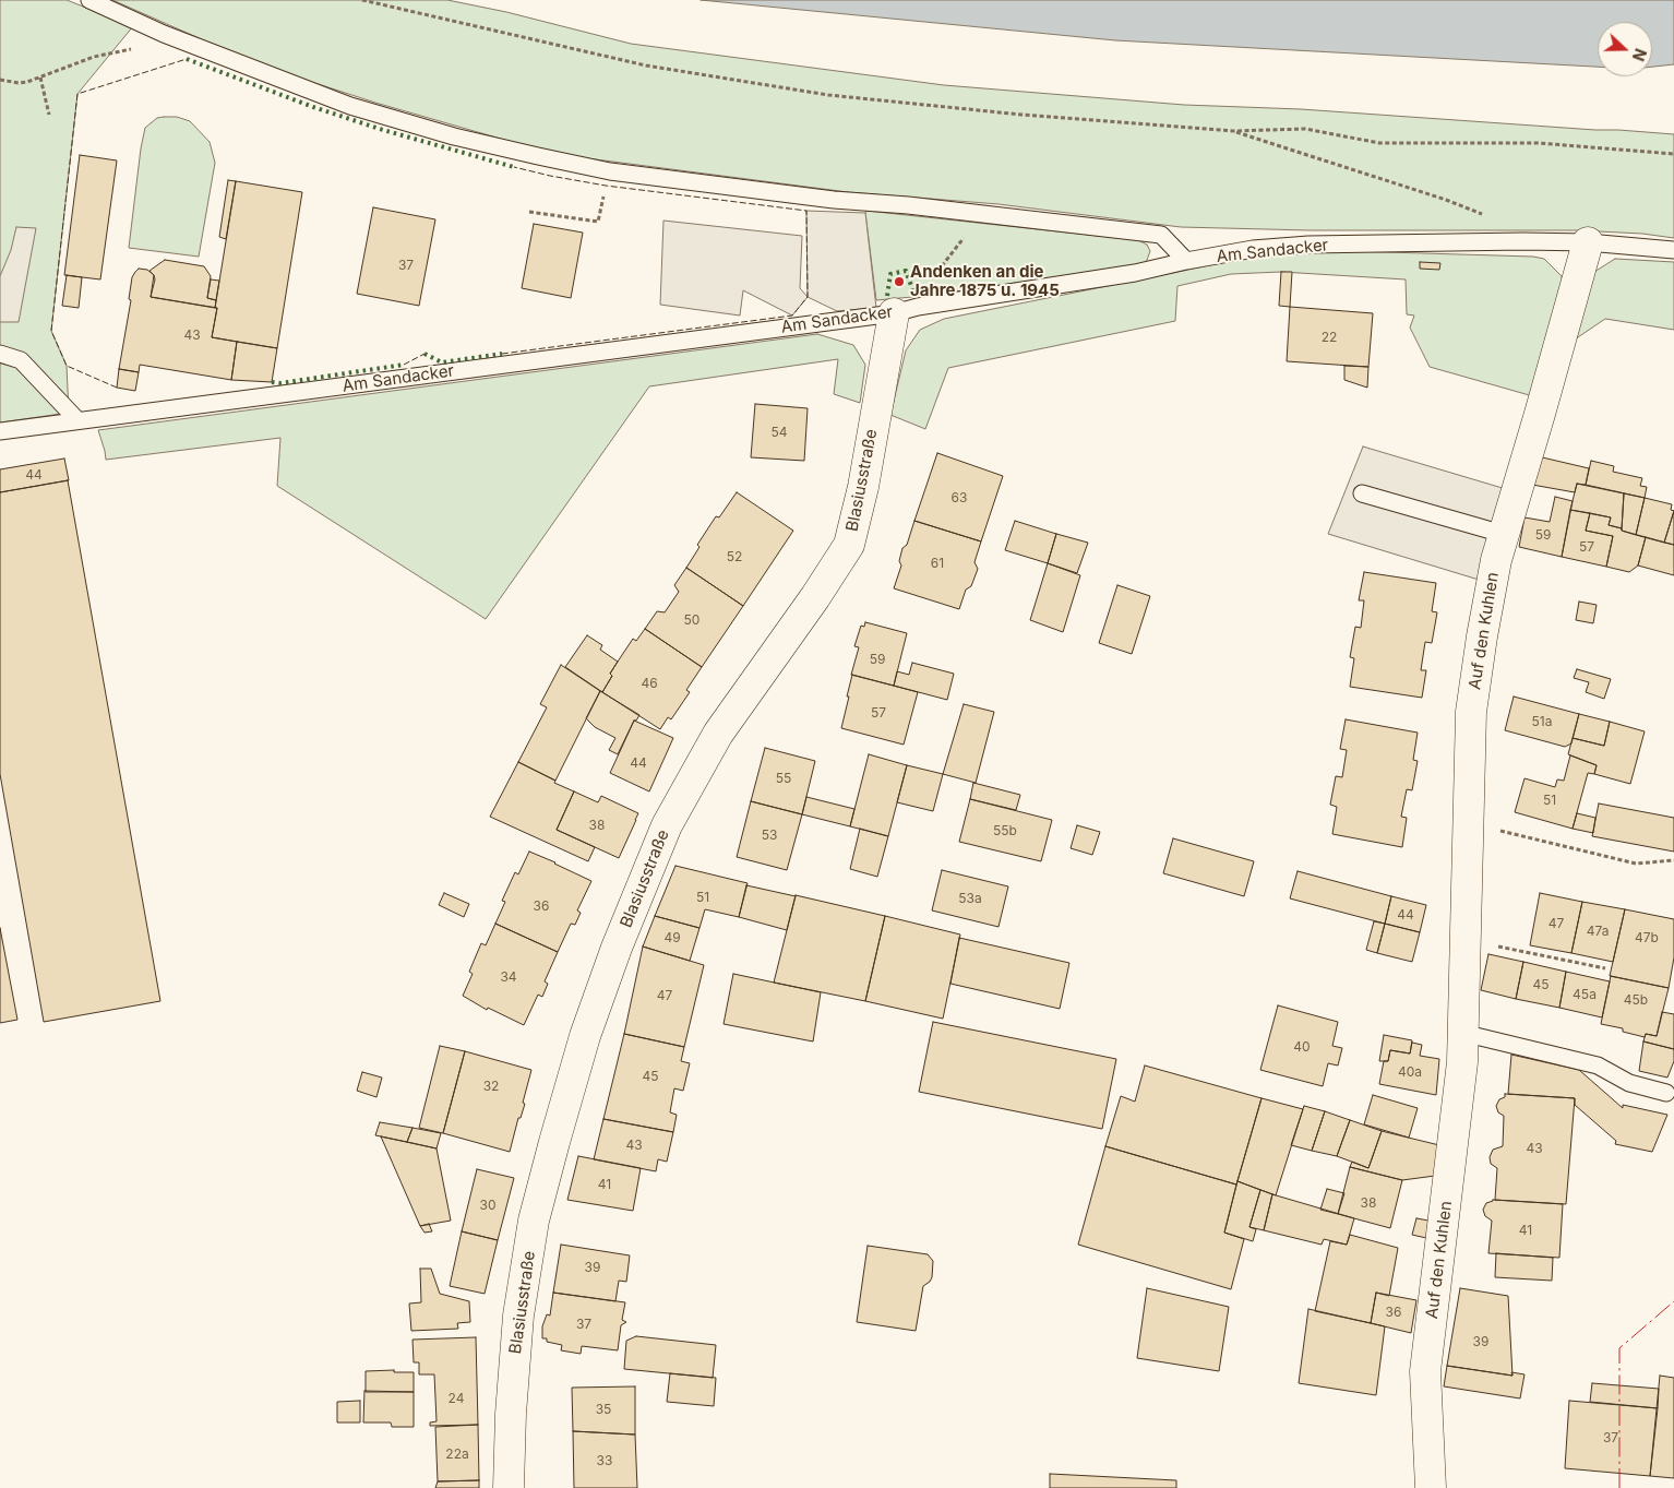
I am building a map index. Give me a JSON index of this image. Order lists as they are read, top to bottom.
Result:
{
  "streets": {
    "street": ["Blasiusstraße", "Auf den Kuhlen"],
    "lane": ["Am Sandacker"]
  },
  "crossings": [
    ["Am Sandacker", "Blasiusstraße"],
    ["Am Sandacker", "Auf den Kuhlen"]
  ],
  "places": ["Andenken an die Jahre 1875 u. 1945"],
  "house_numbers": [
    "37",
    "43",
    "22",
    "54",
    "44",
    "63",
    "59",
    "57",
    "52",
    "61",
    "50",
    "59",
    "46",
    "57",
    "51a",
    "44",
    "55",
    "51",
    "38",
    "55b",
    "53",
    "51",
    "53a",
    "36",
    "44",
    "47",
    "47a",
    "49",
    "47b",
    "34",
    "45",
    "45a",
    "47",
    "45b",
    "40",
    "40a",
    "45",
    "32",
    "43",
    "43",
    "41",
    "38",
    "30",
    "41",
    "39",
    "36",
    "37",
    "39",
    "24",
    "35",
    "37",
    "22a",
    "33"
  ],
  "north": "right"
}
